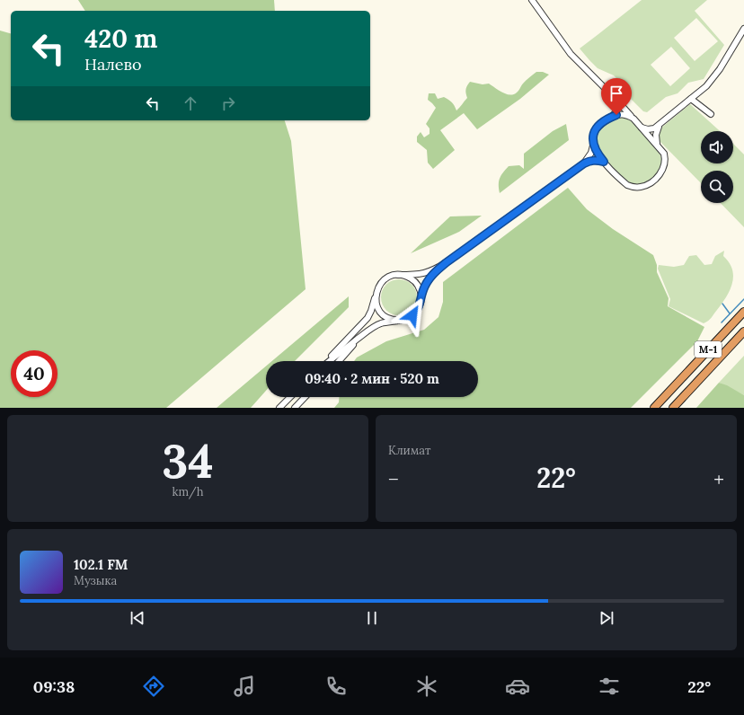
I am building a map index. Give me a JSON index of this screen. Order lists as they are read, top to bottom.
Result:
{
  "streets": {
    "highway": ["М-1"]
  },
  "page": {
    "turn": ["420 m", "Налево"],
    "limit": "40",
    "trip": "09:40 · 2 мин · 520 m",
    "tile": [
      ["34", "km/h"],
      "Климат"
    ],
    "heat": ["−", "22°", "+"],
    "song": ["102.1 FM", "Музыка"],
    "tabs": ["09:38", "22°"]
  }
}
